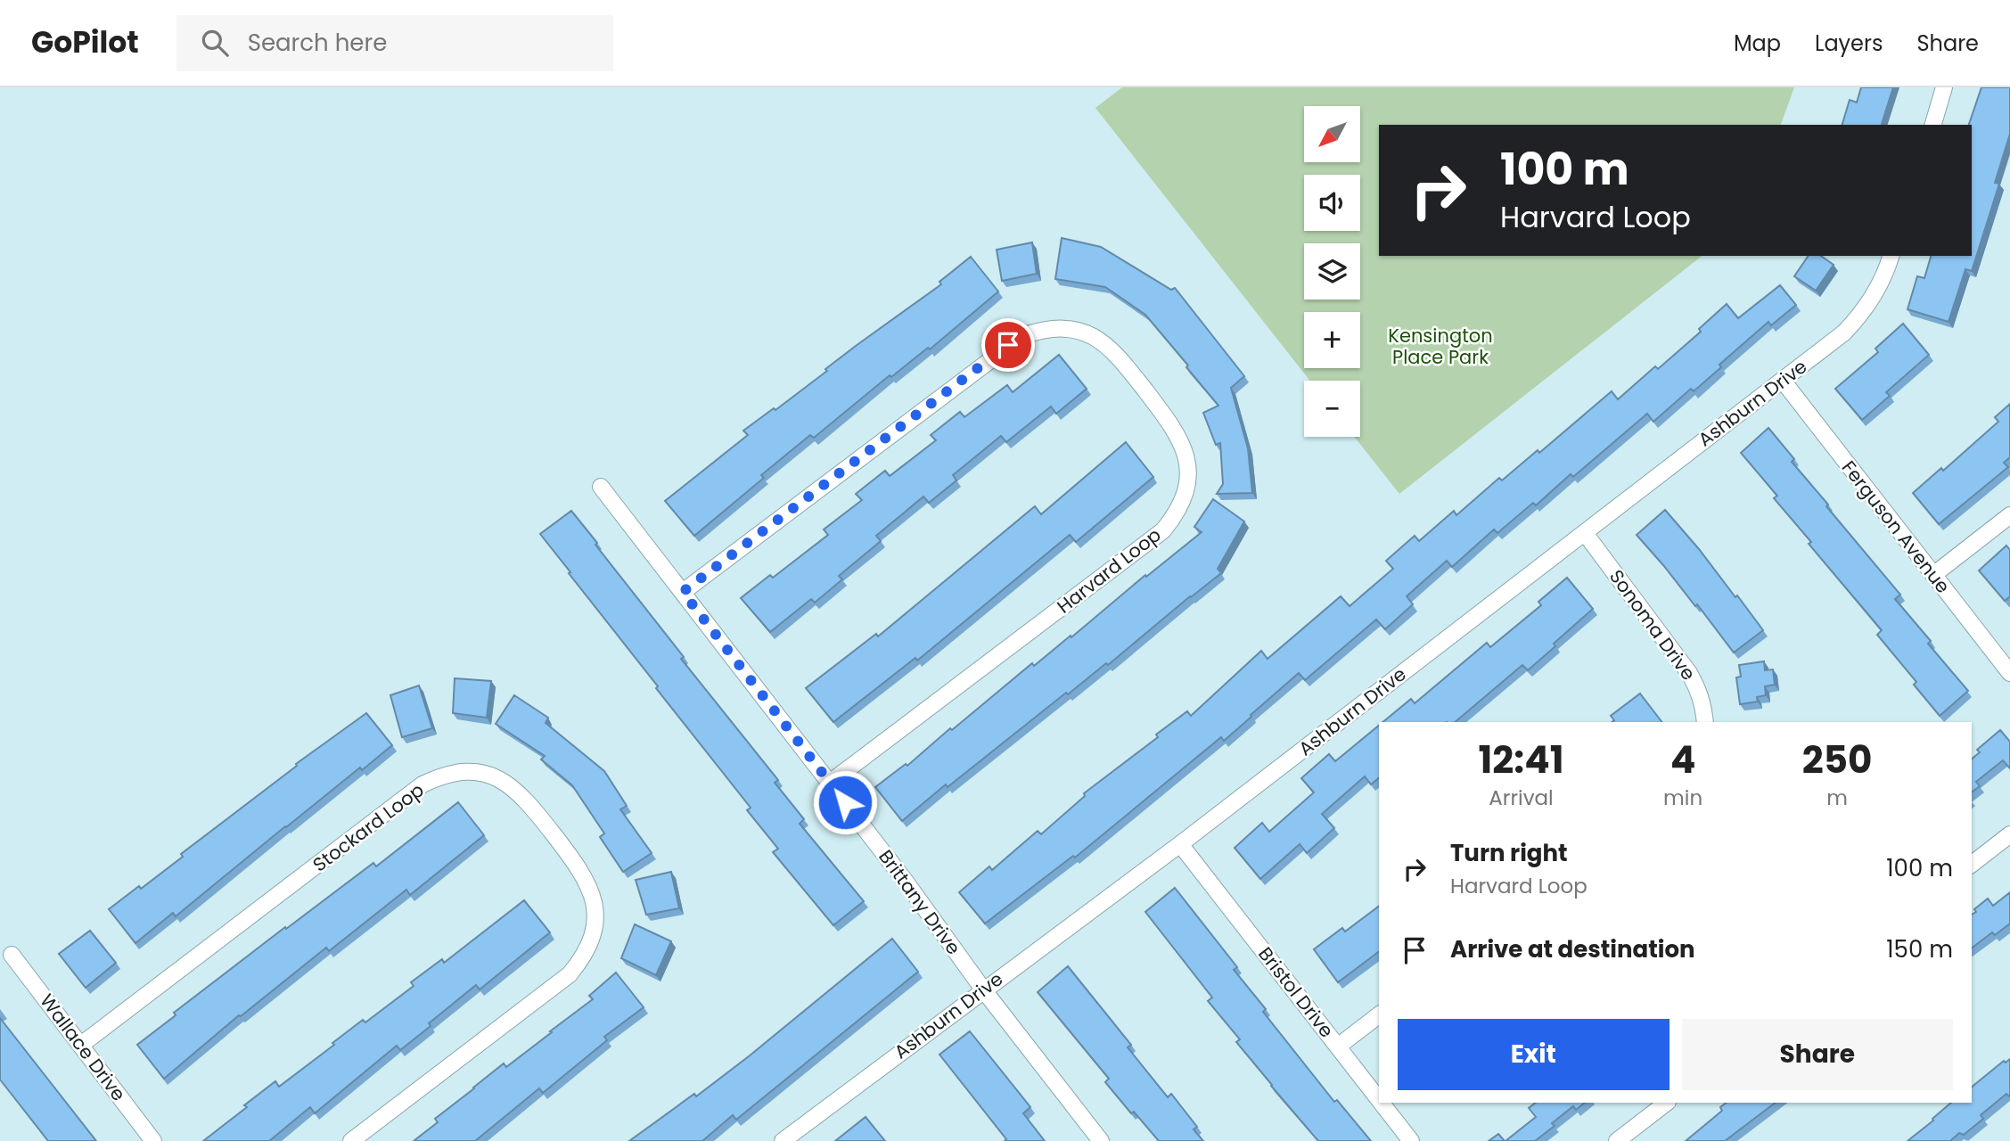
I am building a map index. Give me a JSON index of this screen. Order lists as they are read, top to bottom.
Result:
{
  "streets": {
    "street": [
      "Ashburn Drive",
      "Ferguson Avenue",
      "Harvard Loop",
      "Sonoma Drive",
      "Stockard Loop",
      "Brittany Drive",
      "Bristol Drive",
      "Wallace Drive"
    ]
  },
  "crossings": [
    ["Ashburn Drive", "Ferguson Avenue"],
    ["Ashburn Drive", "Sonoma Drive"],
    ["Ashburn Drive", "Brittany Drive"],
    ["Ashburn Drive", "Bristol Drive"],
    ["Harvard Loop", "Brittany Drive"],
    ["Stockard Loop", "Wallace Drive"]
  ],
  "parks": ["Kensington Place Park"],
  "north": "bottom left",
  "page": {
    "header": "GoPilot",
    "search": "Search here",
    "nav": ["Map", "Layers", "Share"],
    "map_buttons": ["+", "−"],
    "turn": ["100 m", "Harvard Loop"],
    "eta": [
      "12:41",
      "Arrival",
      "4",
      "min",
      "250",
      "m"
    ],
    "list": [
      {
        "name": "Turn right",
        "note": "Harvard Loop",
        "value": "100 m"
      },
      {
        "name": "Arrive at destination",
        "value": "150 m"
      }
    ],
    "buttons": ["Exit", "Share"]
  }
}
